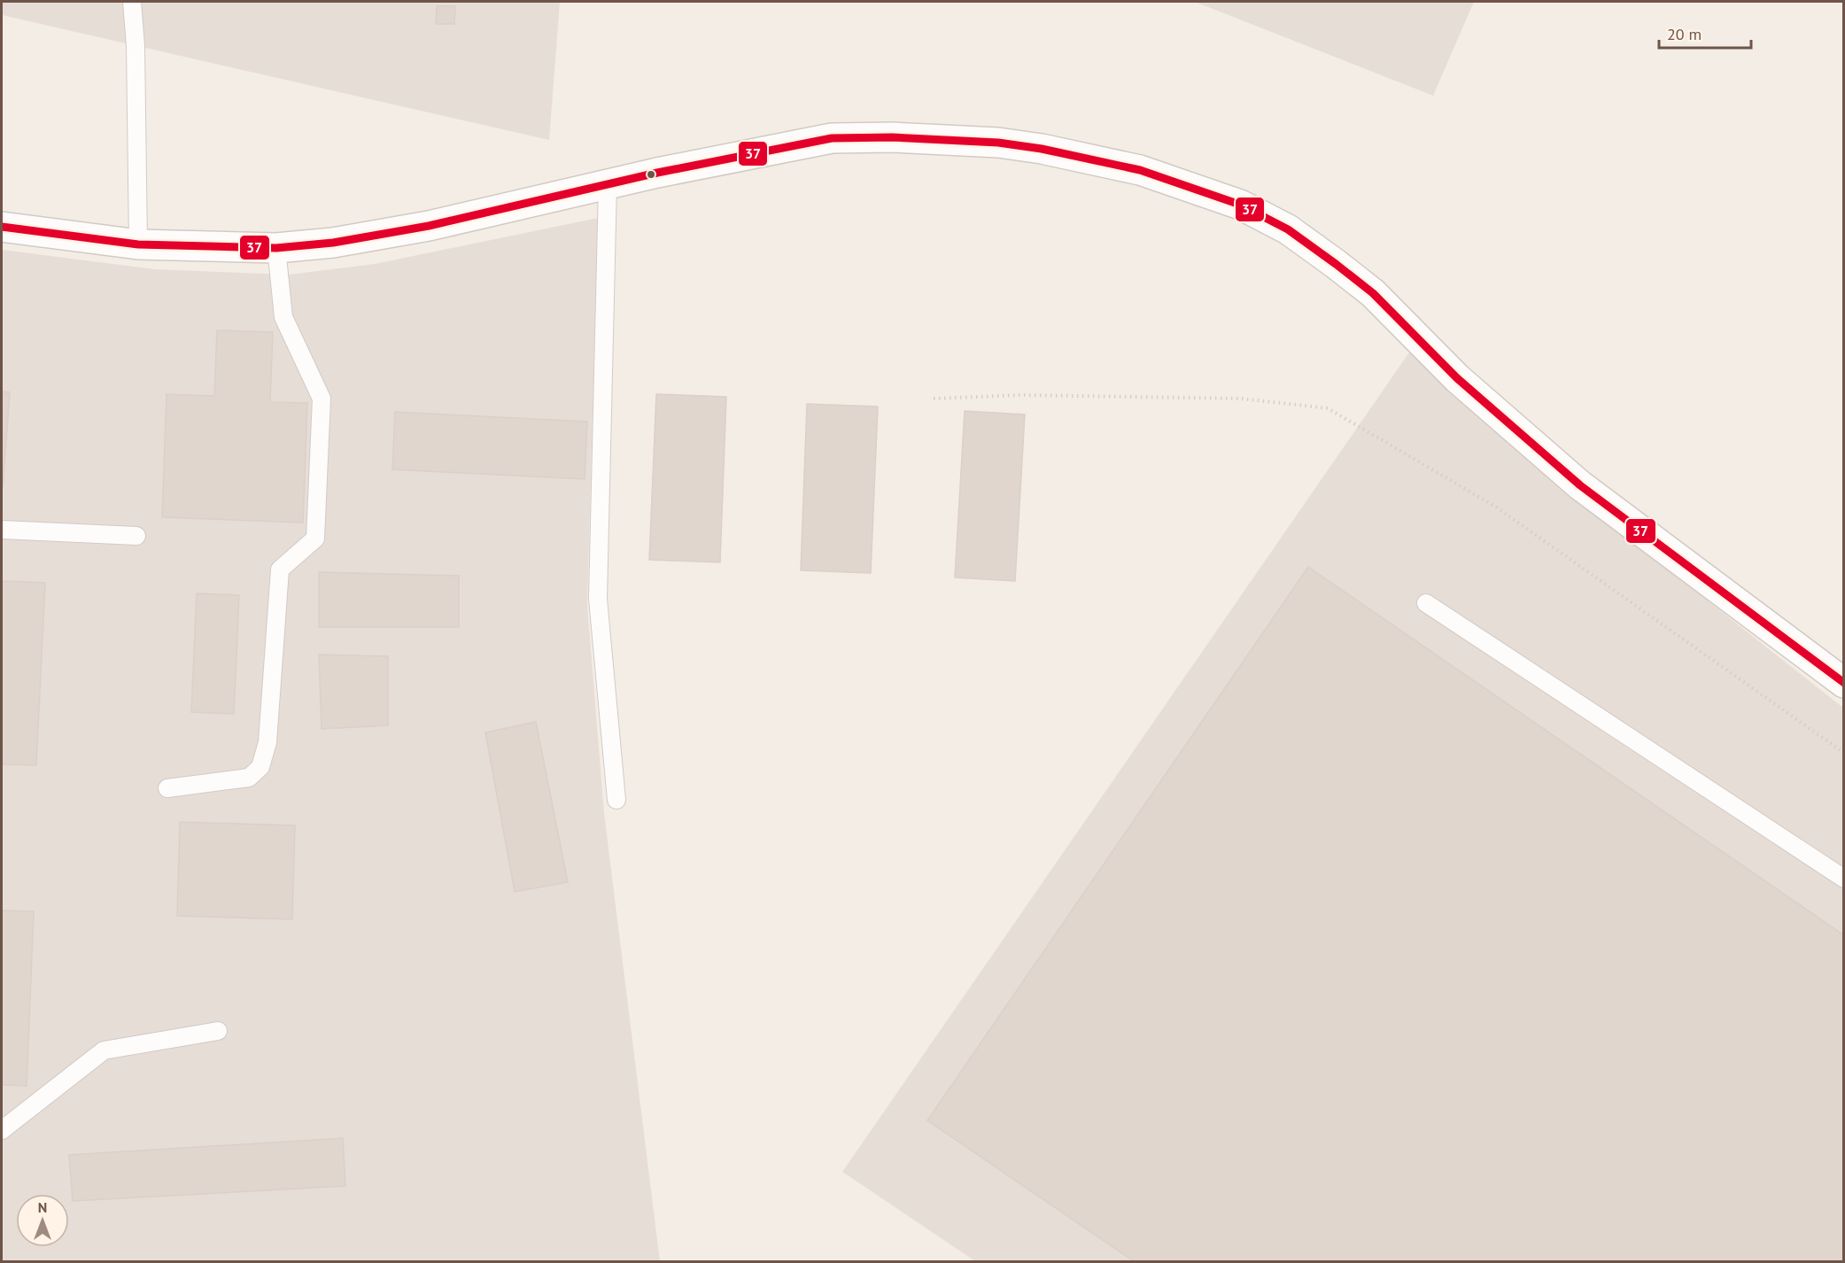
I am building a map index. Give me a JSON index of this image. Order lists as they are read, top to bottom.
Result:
{
  "lines": ["transit line 37"],
  "scale_bar": "20 m",
  "north": "top"
}
